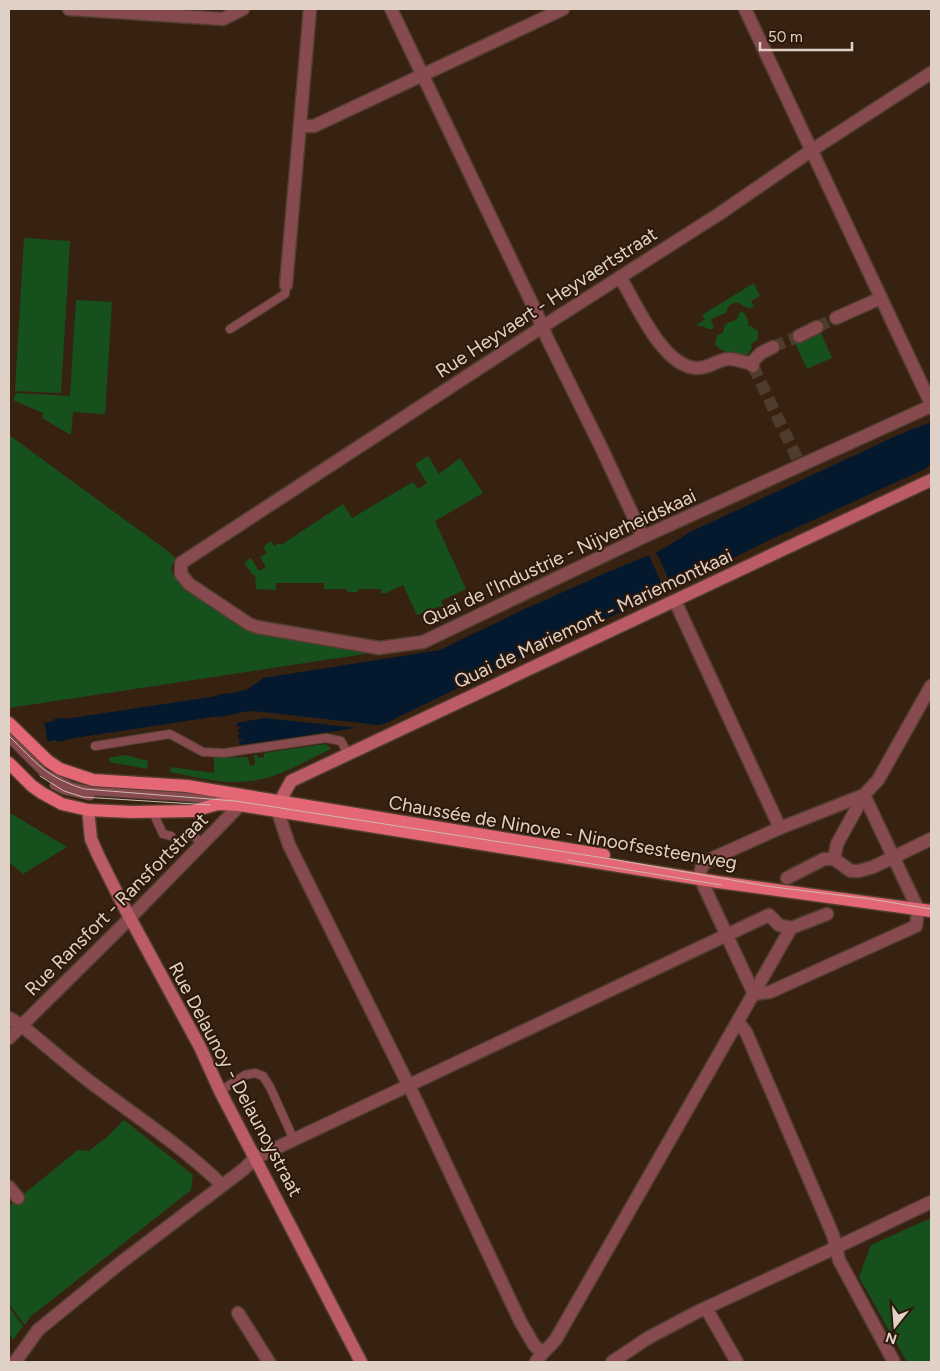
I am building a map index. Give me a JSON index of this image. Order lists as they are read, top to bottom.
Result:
{
  "streets": {
    "main road": ["Chaussée de Ninove - Ninoofsesteenweg"],
    "street": [
      "Rue Heyvaert - Heyvaertstraat",
      "Quai de l'Industrie - Nijverheidskaai",
      "Quai de Mariemont - Mariemontkaai",
      "Rue Ransfort - Ransfortstraat",
      "Rue Delaunoy - Delaunoystraat"
    ]
  },
  "crossings": [
    ["Rue Heyvaert - Heyvaertstraat", "Quai de l'Industrie - Nijverheidskaai"],
    ["Quai de Mariemont - Mariemontkaai", "Chaussée de Ninove - Ninoofsesteenweg"],
    ["Chaussée de Ninove - Ninoofsesteenweg", "Rue Ransfort - Ransfortstraat"],
    ["Chaussée de Ninove - Ninoofsesteenweg", "Rue Delaunoy - Delaunoystraat"],
    ["Rue Ransfort - Ransfortstraat", "Rue Delaunoy - Delaunoystraat"]
  ],
  "scale_bar": "50 m",
  "north": "bottom"
}
